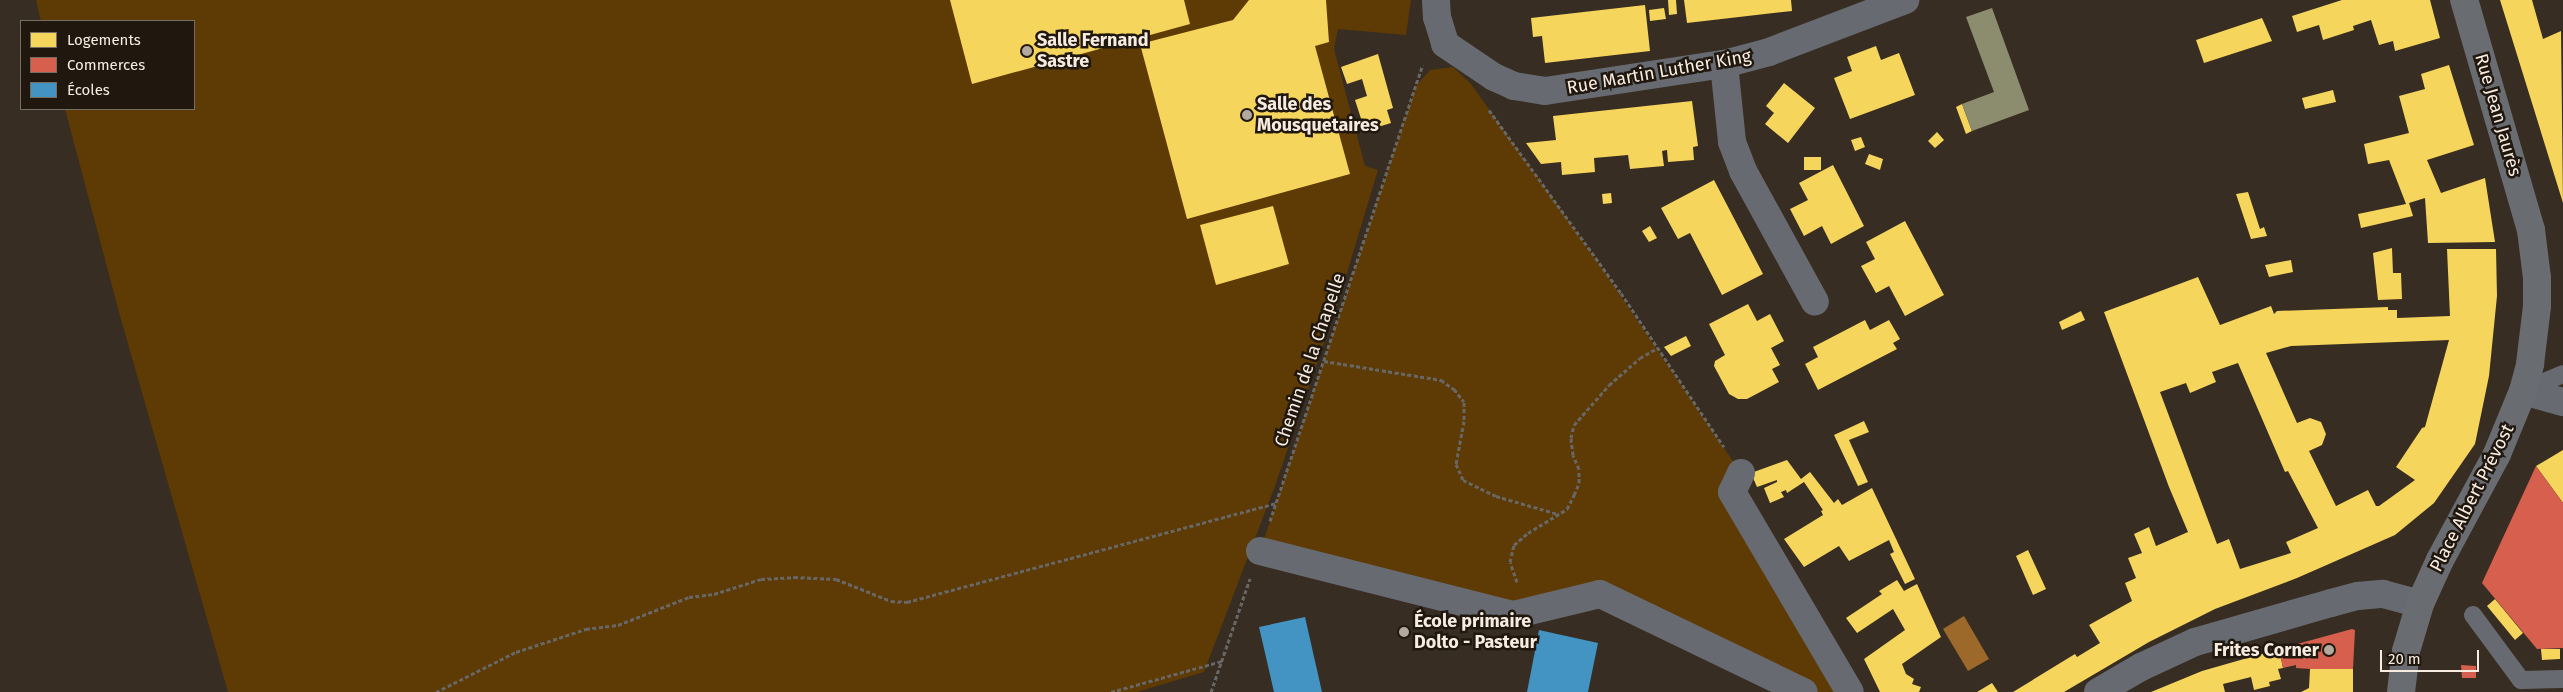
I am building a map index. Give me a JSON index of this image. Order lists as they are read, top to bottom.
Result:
{
  "streets": {
    "main road": ["Rue Jean Jaurès", "Place Albert Prévost"],
    "street": ["Rue Martin Luther King"],
    "path": ["Chemin de la Chapelle"]
  },
  "crossings": [
    ["Rue Martin Luther King", "Chemin de la Chapelle"],
    ["Rue Jean Jaurès", "Place Albert Prévost"]
  ],
  "places": [
    "Salle Fernand Sastre",
    "Salle des Mousquetaires",
    "École primaire Dolto - Pasteur",
    "Frites Corner"
  ],
  "legend": ["Logements", "Commerces", "Écoles"],
  "scale_bar": "20 m"
}
